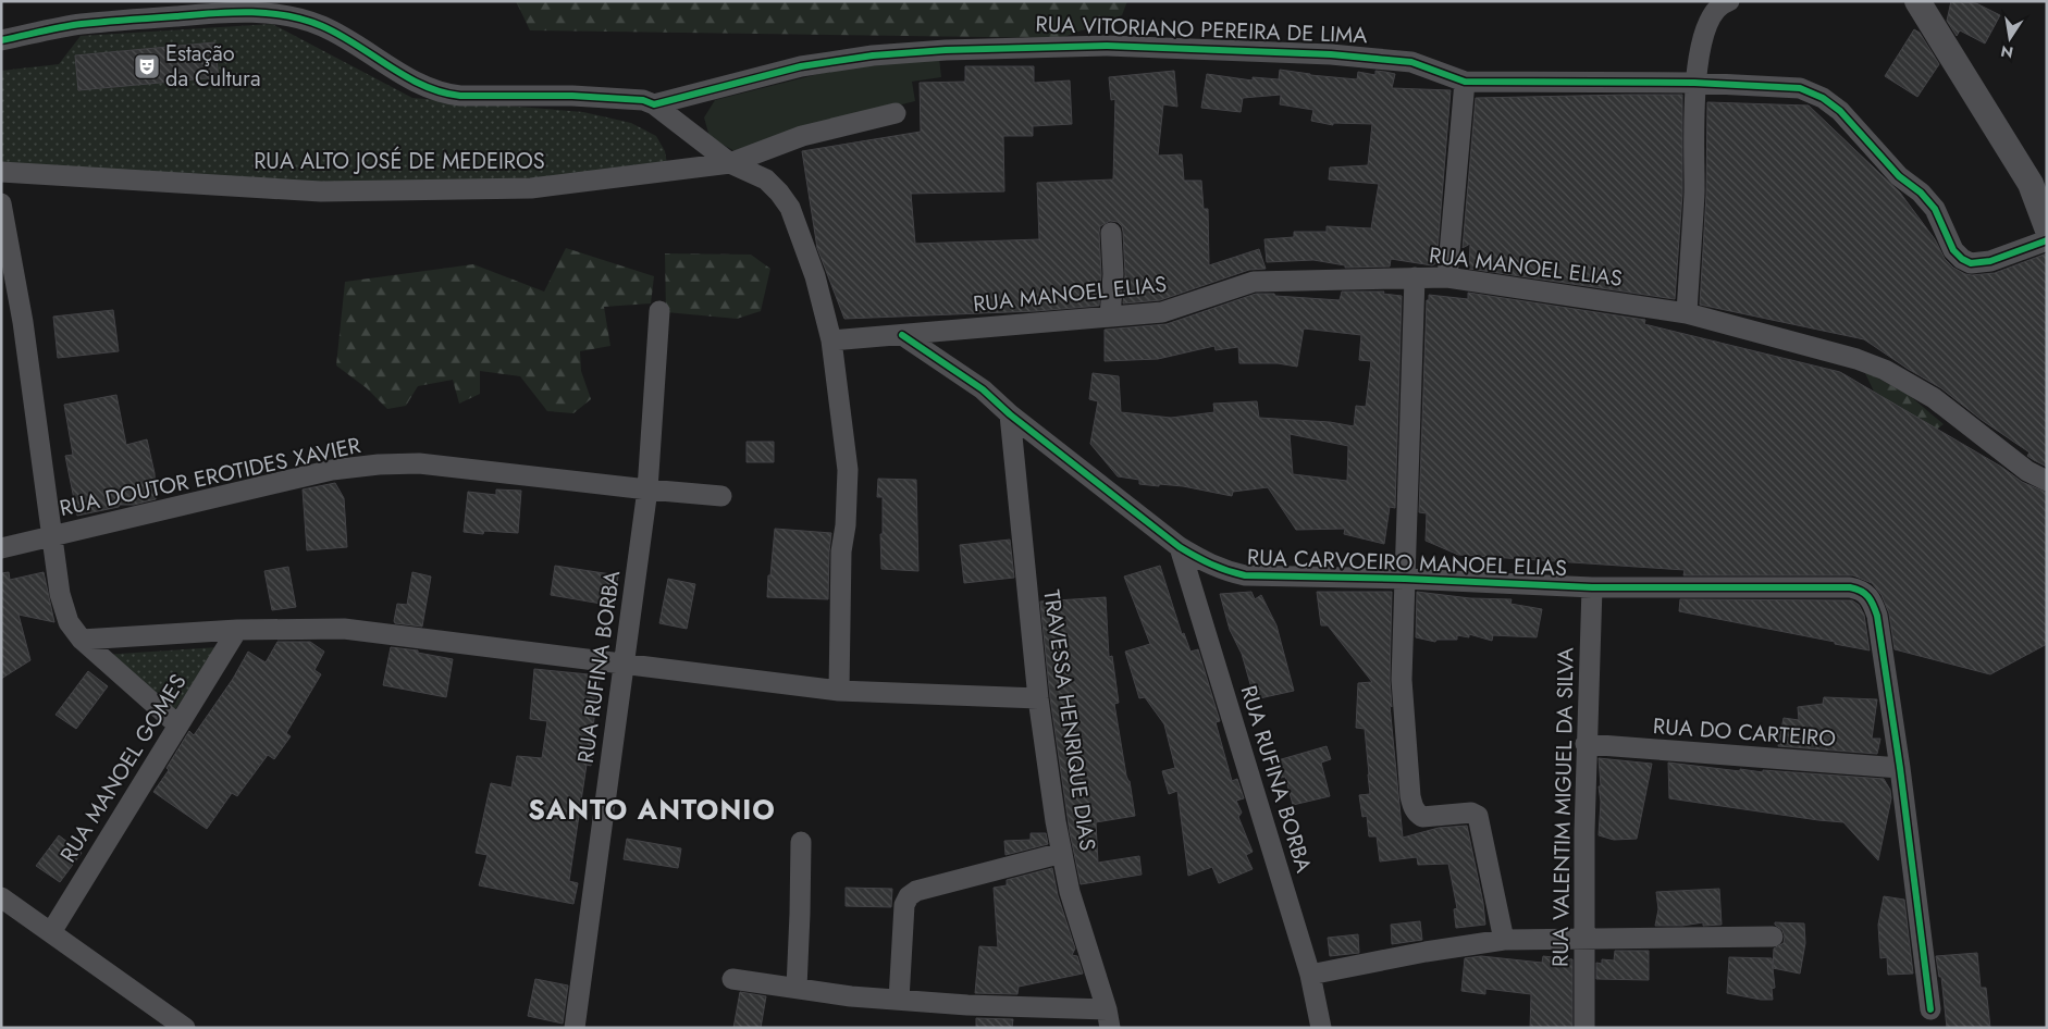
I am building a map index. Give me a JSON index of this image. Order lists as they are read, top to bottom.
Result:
{
  "streets": {
    "street": [
      "RUA VITORIANO PEREIRA DE LIMA",
      "RUA ALTO JOSÉ DE MEDEIROS",
      "RUA MANOEL ELIAS",
      "RUA DOUTOR EROTIDES XAVIER",
      "RUA CARVOEIRO MANOEL ELIAS",
      "RUA RUFINA BORBA",
      "TRAVESSA HENRIQUE DIAS",
      "RUA DO CARTEIRO",
      "RUA MANOEL GOMES",
      "RUA VALENTIM MIGUEL DA SILVA"
    ]
  },
  "crossings": [
    ["RUA MANOEL ELIAS", "RUA CARVOEIRO MANOEL ELIAS"],
    ["RUA DOUTOR EROTIDES XAVIER", "RUA RUFINA BORBA"],
    ["RUA CARVOEIRO MANOEL ELIAS", "RUA RUFINA BORBA"],
    ["RUA CARVOEIRO MANOEL ELIAS", "TRAVESSA HENRIQUE DIAS"],
    ["RUA CARVOEIRO MANOEL ELIAS", "RUA DO CARTEIRO"],
    ["RUA CARVOEIRO MANOEL ELIAS", "RUA VALENTIM MIGUEL DA SILVA"],
    ["RUA DO CARTEIRO", "RUA VALENTIM MIGUEL DA SILVA"]
  ],
  "districts": ["SANTO ANTONIO"],
  "places": {
    "theatre": ["Estação da Cultura"]
  },
  "north": "bottom"
}
